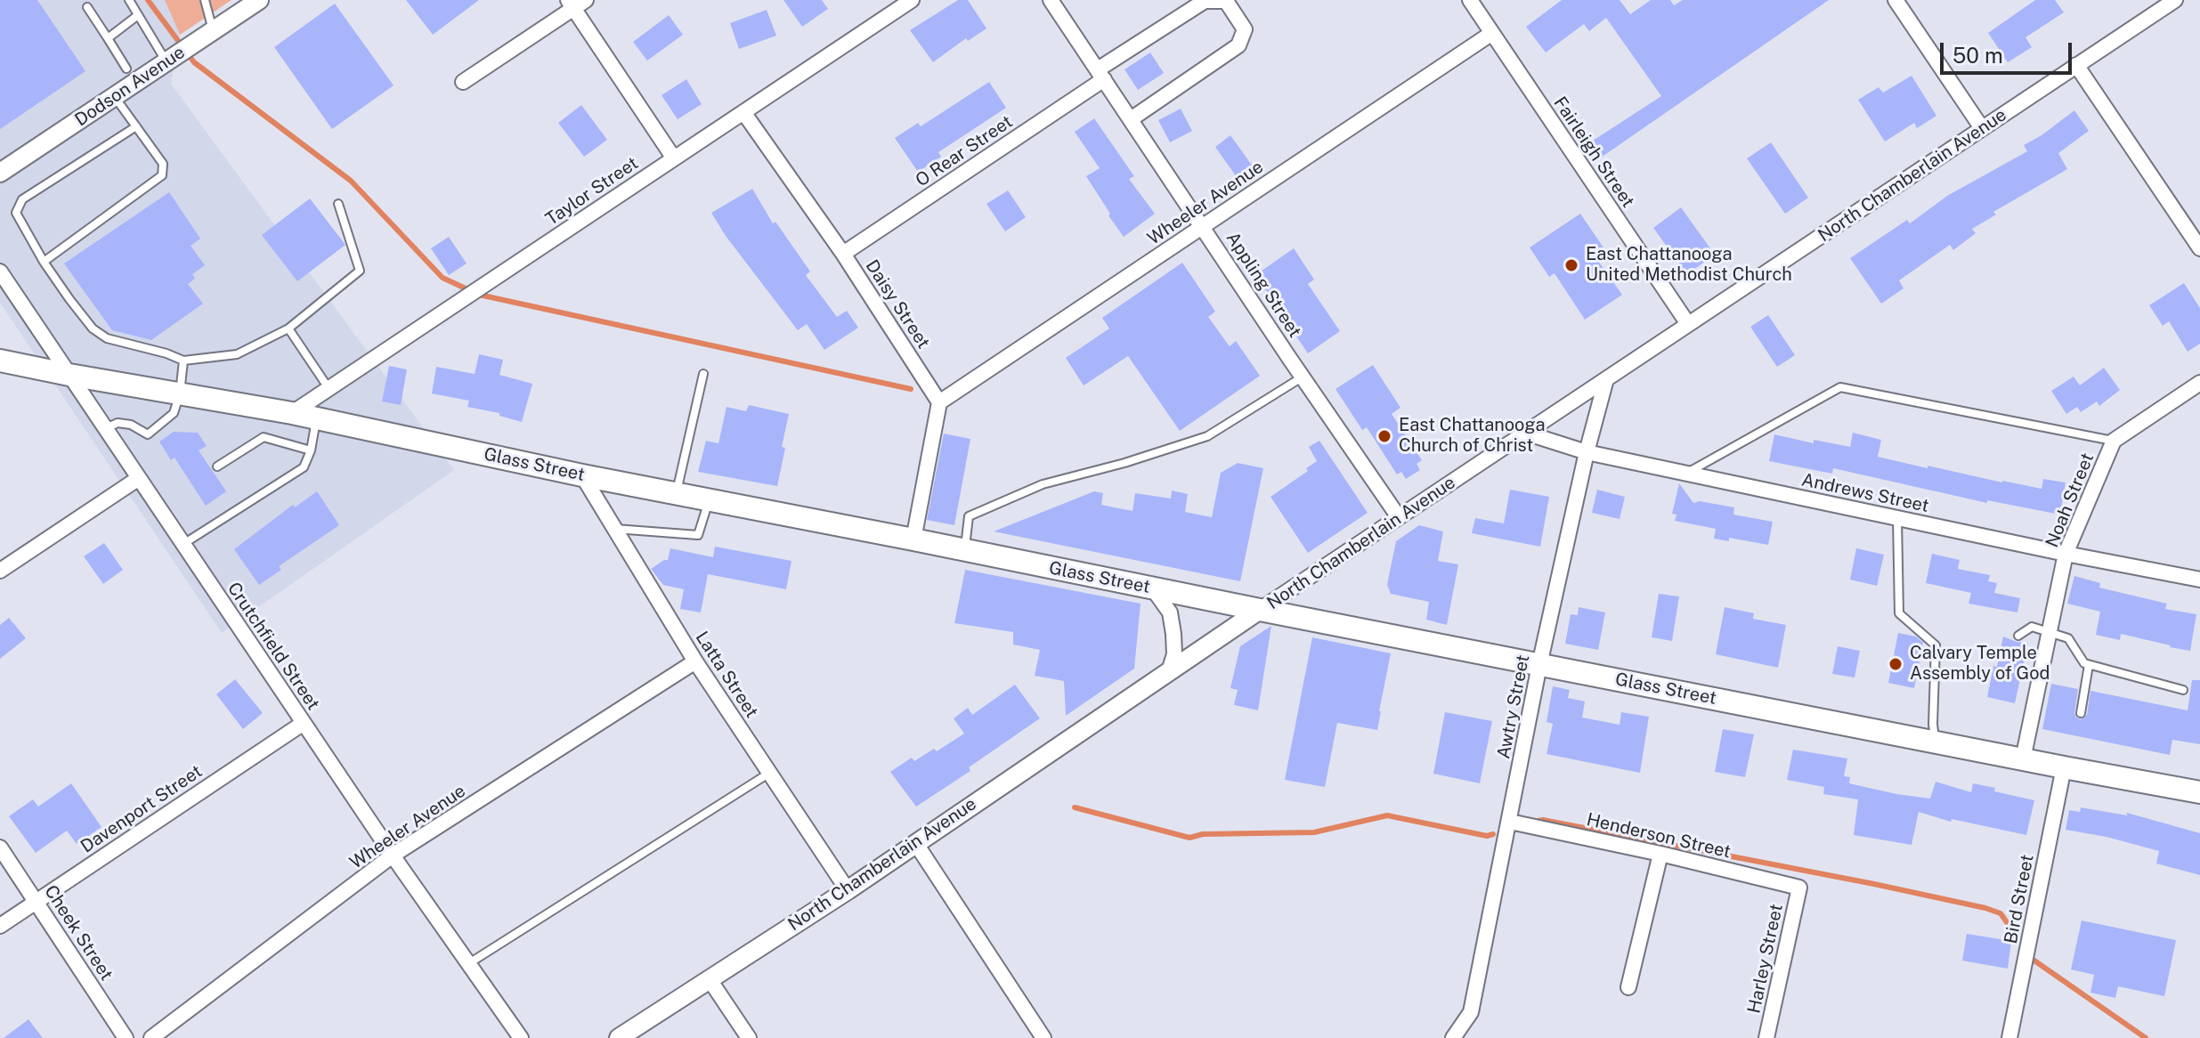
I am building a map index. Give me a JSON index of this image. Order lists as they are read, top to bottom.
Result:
{
  "streets": {
    "main road": ["Glass Street"],
    "street": [
      "Dodson Avenue",
      "O Rear Street",
      "Fairleigh Street",
      "North Chamberlain Avenue",
      "Taylor Street",
      "Wheeler Avenue",
      "Appling Street",
      "Daisy Street",
      "Andrews Street",
      "Noah Street",
      "Crutchfield Street",
      "Latta Street",
      "Awtry Street",
      "Davenport Street",
      "Henderson Street",
      "Bird Street",
      "Cheek Street",
      "Harley Street"
    ]
  },
  "crossings": [
    ["O Rear Street", "Appling Street"],
    ["O Rear Street", "Daisy Street"],
    ["Fairleigh Street", "North Chamberlain Avenue"],
    ["Fairleigh Street", "Wheeler Avenue"],
    ["North Chamberlain Avenue", "Appling Street"],
    ["North Chamberlain Avenue", "Glass Street"],
    ["North Chamberlain Avenue", "Andrews Street"],
    ["North Chamberlain Avenue", "Latta Street"],
    ["North Chamberlain Avenue", "Awtry Street"],
    ["Taylor Street", "Daisy Street"],
    ["Taylor Street", "Glass Street"],
    ["Wheeler Avenue", "Appling Street"],
    ["Wheeler Avenue", "Daisy Street"],
    ["Wheeler Avenue", "Crutchfield Street"],
    ["Wheeler Avenue", "Latta Street"],
    ["Glass Street", "Noah Street"],
    ["Glass Street", "Crutchfield Street"],
    ["Glass Street", "Latta Street"],
    ["Glass Street", "Awtry Street"],
    ["Glass Street", "Bird Street"],
    ["Andrews Street", "Noah Street"],
    ["Andrews Street", "Awtry Street"],
    ["Crutchfield Street", "Davenport Street"],
    ["Awtry Street", "Henderson Street"],
    ["Davenport Street", "Cheek Street"],
    ["Henderson Street", "Harley Street"]
  ],
  "places": ["East Chattanooga United Methodist Church", "East Chattanooga Church of Christ", "Calvary Temple Assembly of God"],
  "scale_bar": "50 m"
}
